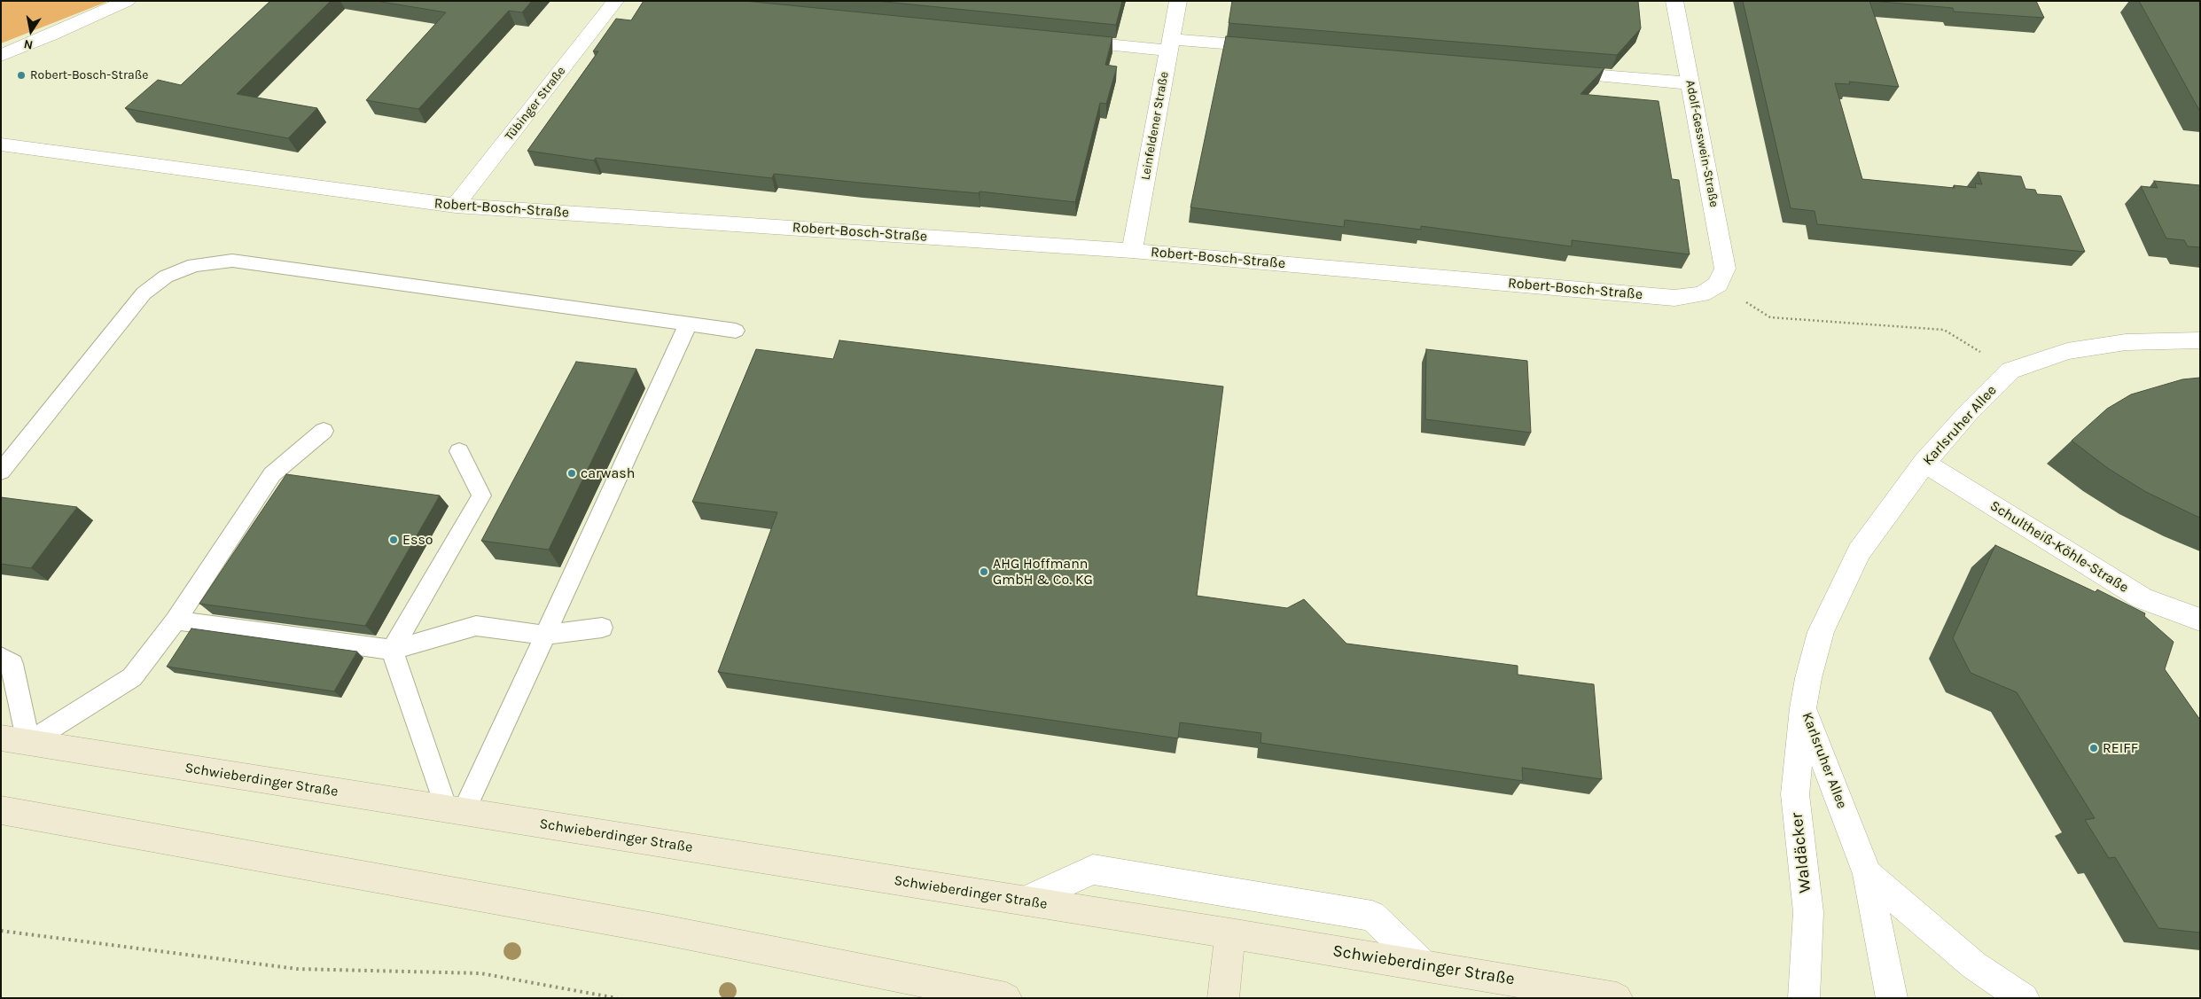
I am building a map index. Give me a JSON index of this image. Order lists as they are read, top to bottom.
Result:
{
  "streets": {
    "main road": ["Schwieberdinger Straße"],
    "street": [
      "Tübinger Straße",
      "Leinfeldener Straße",
      "Adolf-Gesswein-Straße",
      "Robert-Bosch-Straße",
      "Karlsruher Allee",
      "Schultheiß-Köhle-Straße",
      "Waldäcker"
    ]
  },
  "crossings": [
    ["Tübinger Straße", "Robert-Bosch-Straße"],
    ["Leinfeldener Straße", "Robert-Bosch-Straße"],
    ["Adolf-Gesswein-Straße", "Robert-Bosch-Straße"],
    ["Karlsruher Allee", "Schultheiß-Köhle-Straße"],
    ["Karlsruher Allee", "Waldäcker"]
  ],
  "places": [
    "Robert-Bosch-Straße",
    "carwash",
    "Esso",
    "AHG Hoffmann GmbH & Co. KG",
    "REIFF"
  ],
  "north": "bottom"
}
